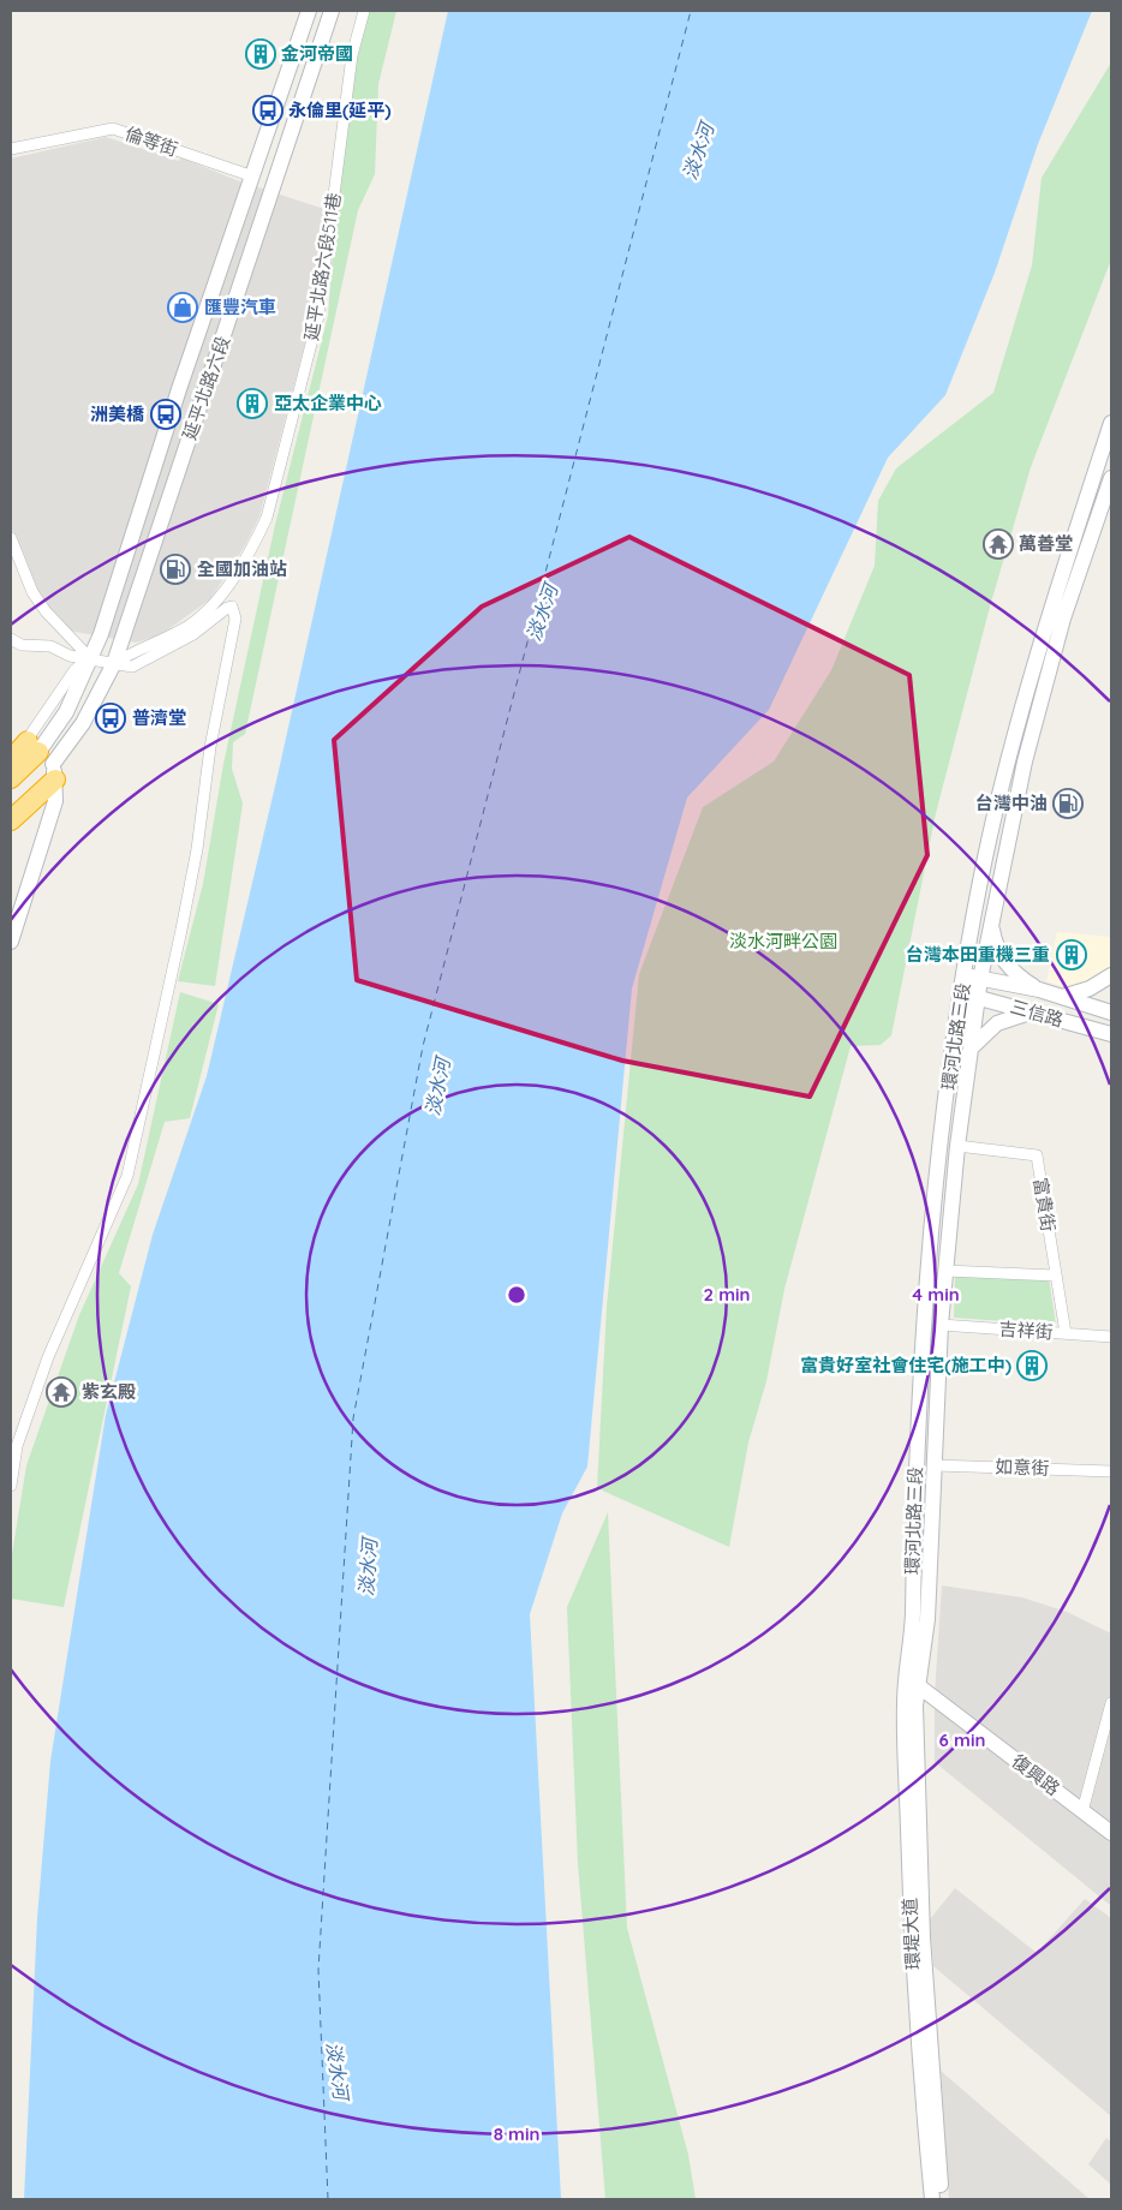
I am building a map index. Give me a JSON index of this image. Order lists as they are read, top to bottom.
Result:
{
  "streets": {
    "street": [
      "倫等街",
      "延平北路六段511巷",
      "延平北路六段",
      "三信路",
      "環河北路三段",
      "富貴街",
      "吉祥街",
      "如意街",
      "復興路",
      "環堤大道"
    ]
  },
  "crossings": [
    ["倫等街", "延平北路六段"],
    ["延平北路六段511巷", "延平北路六段"],
    ["三信路", "環河北路三段"],
    ["環河北路三段", "富貴街"],
    ["環河北路三段", "吉祥街"],
    ["環河北路三段", "如意街"],
    ["環河北路三段", "復興路"],
    ["環河北路三段", "環堤大道"],
    ["富貴街", "吉祥街"],
    ["復興路", "環堤大道"]
  ],
  "water": ["淡水河"],
  "parks": ["淡水河畔公園"],
  "places": {
    "building": [
      "金河帝國",
      "亞太企業中心",
      "台灣本田重機三重",
      "富貴好室社會住宅(施工中)"
    ],
    "bus stop": ["永倫里(延平)", "洲美橋", "普濟堂"],
    "shop": ["匯豐汽車"],
    "temple": ["萬善堂", "紫玄殿"],
    "fuel station": ["全國加油站", "台灣中油"]
  },
  "rings": [
    "2 min",
    "4 min",
    "6 min",
    "8 min"
  ]
}
